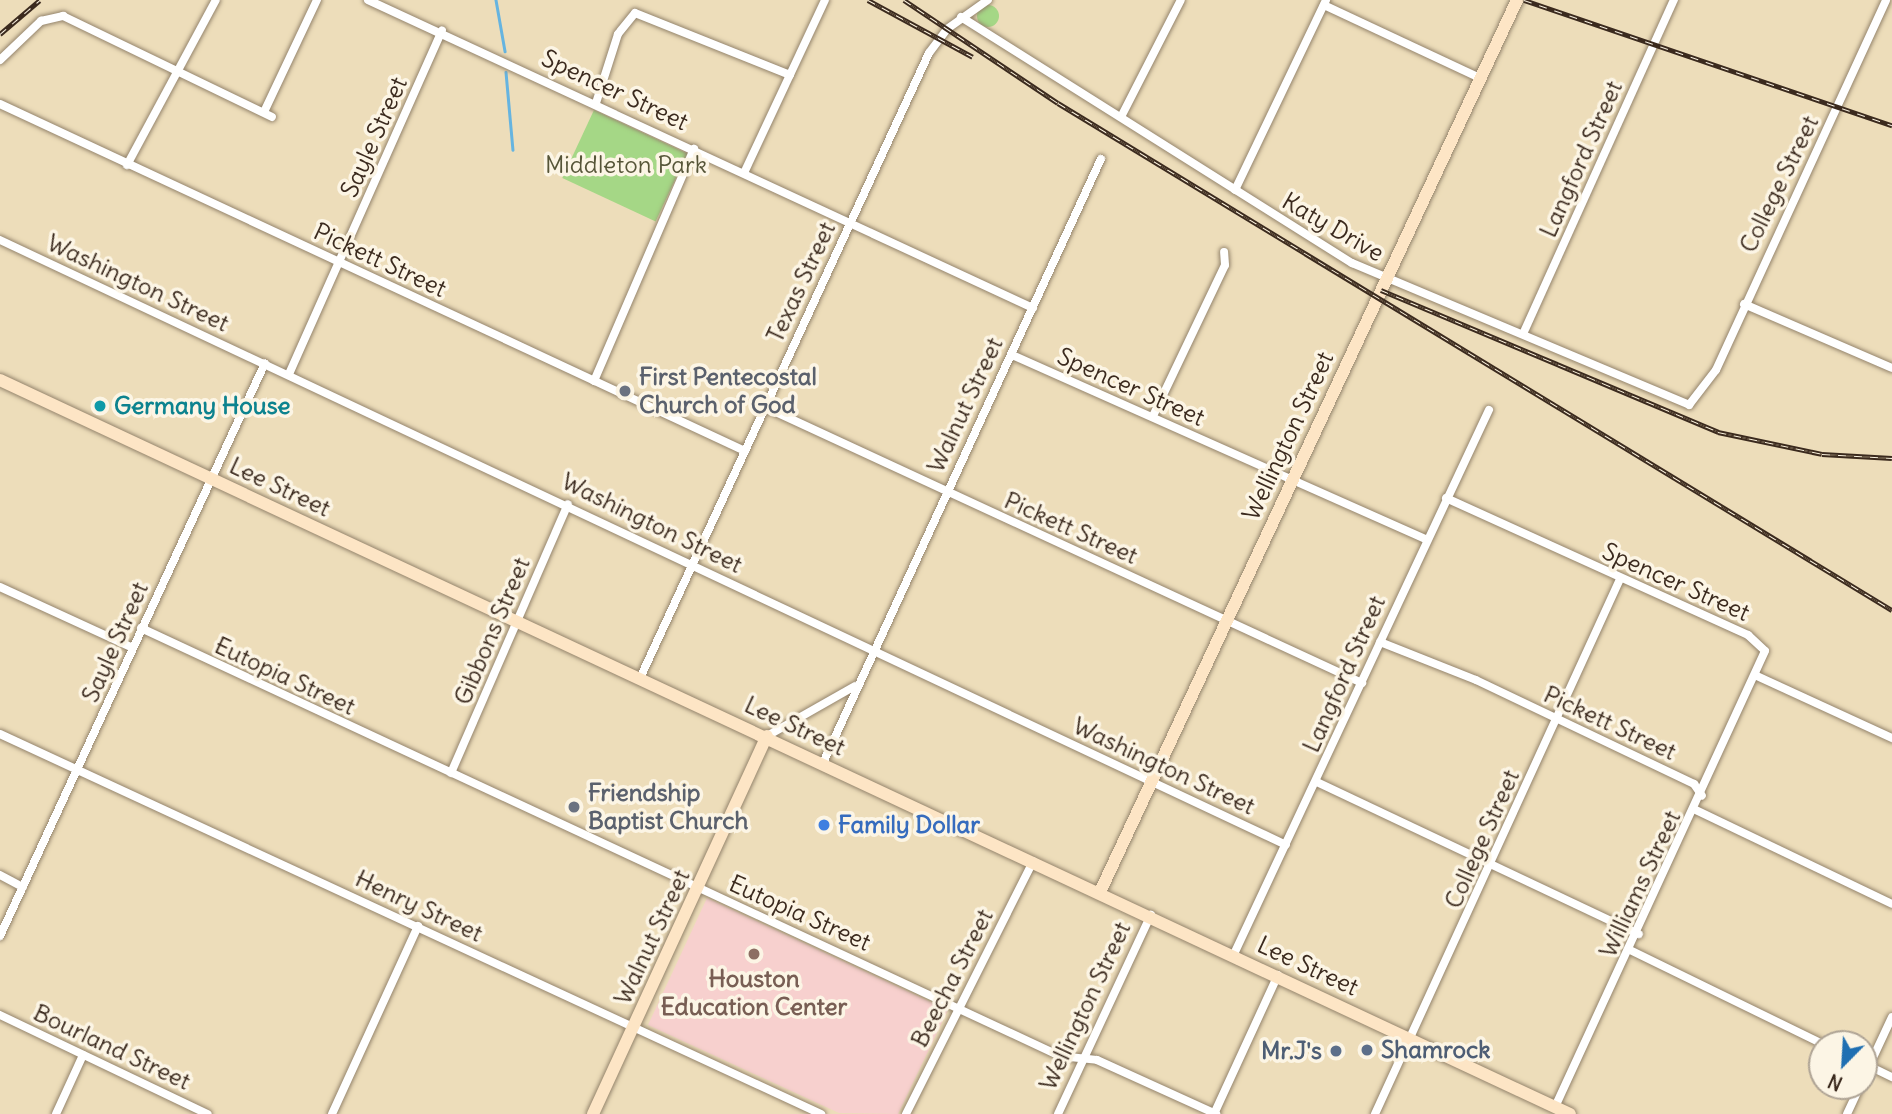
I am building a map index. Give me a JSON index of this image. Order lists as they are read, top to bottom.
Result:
{
  "streets": {
    "main road": ["Walnut Street", "Wellington Street", "Lee Street"],
    "street": [
      "Spencer Street",
      "Sayle Street",
      "Langford Street",
      "College Street",
      "Katy Drive",
      "Pickett Street",
      "Texas Street",
      "Washington Street",
      "Gibbons Street",
      "Eutopia Street",
      "Williams Street",
      "Henry Street",
      "Beecha Street",
      "Bourland Street"
    ]
  },
  "crossings": [
    ["Spencer Street", "Sayle Street"],
    ["Spencer Street", "Langford Street"],
    ["Spencer Street", "College Street"],
    ["Spencer Street", "Texas Street"],
    ["Spencer Street", "Walnut Street"],
    ["Spencer Street", "Wellington Street"],
    ["Spencer Street", "Williams Street"],
    ["Sayle Street", "Pickett Street"],
    ["Sayle Street", "Washington Street"],
    ["Sayle Street", "Lee Street"],
    ["Sayle Street", "Eutopia Street"],
    ["Sayle Street", "Henry Street"],
    ["Langford Street", "Katy Drive"],
    ["Langford Street", "Pickett Street"],
    ["Langford Street", "Washington Street"],
    ["Langford Street", "Lee Street"],
    ["College Street", "Katy Drive"],
    ["College Street", "Pickett Street"],
    ["College Street", "Lee Street"],
    ["Katy Drive", "Texas Street"],
    ["Katy Drive", "Wellington Street"],
    ["Pickett Street", "Texas Street"],
    ["Pickett Street", "Walnut Street"],
    ["Pickett Street", "Wellington Street"],
    ["Pickett Street", "Williams Street"],
    ["Texas Street", "Washington Street"],
    ["Texas Street", "Lee Street"],
    ["Washington Street", "Walnut Street"],
    ["Washington Street", "Wellington Street"],
    ["Washington Street", "Gibbons Street"],
    ["Walnut Street", "Lee Street"],
    ["Walnut Street", "Eutopia Street"],
    ["Walnut Street", "Henry Street"],
    ["Wellington Street", "Lee Street"],
    ["Wellington Street", "Eutopia Street"],
    ["Lee Street", "Gibbons Street"],
    ["Lee Street", "Williams Street"],
    ["Lee Street", "Beecha Street"],
    ["Gibbons Street", "Eutopia Street"],
    ["Eutopia Street", "Beecha Street"]
  ],
  "parks": ["Middleton Park"],
  "places": [
    "First Pentecostal Church of God",
    "Germany House",
    "Friendship Baptist Church",
    "Family Dollar",
    "Houston Education Center",
    "Shamrock",
    "Mr.J's"
  ],
  "north": "bottom left"
}
